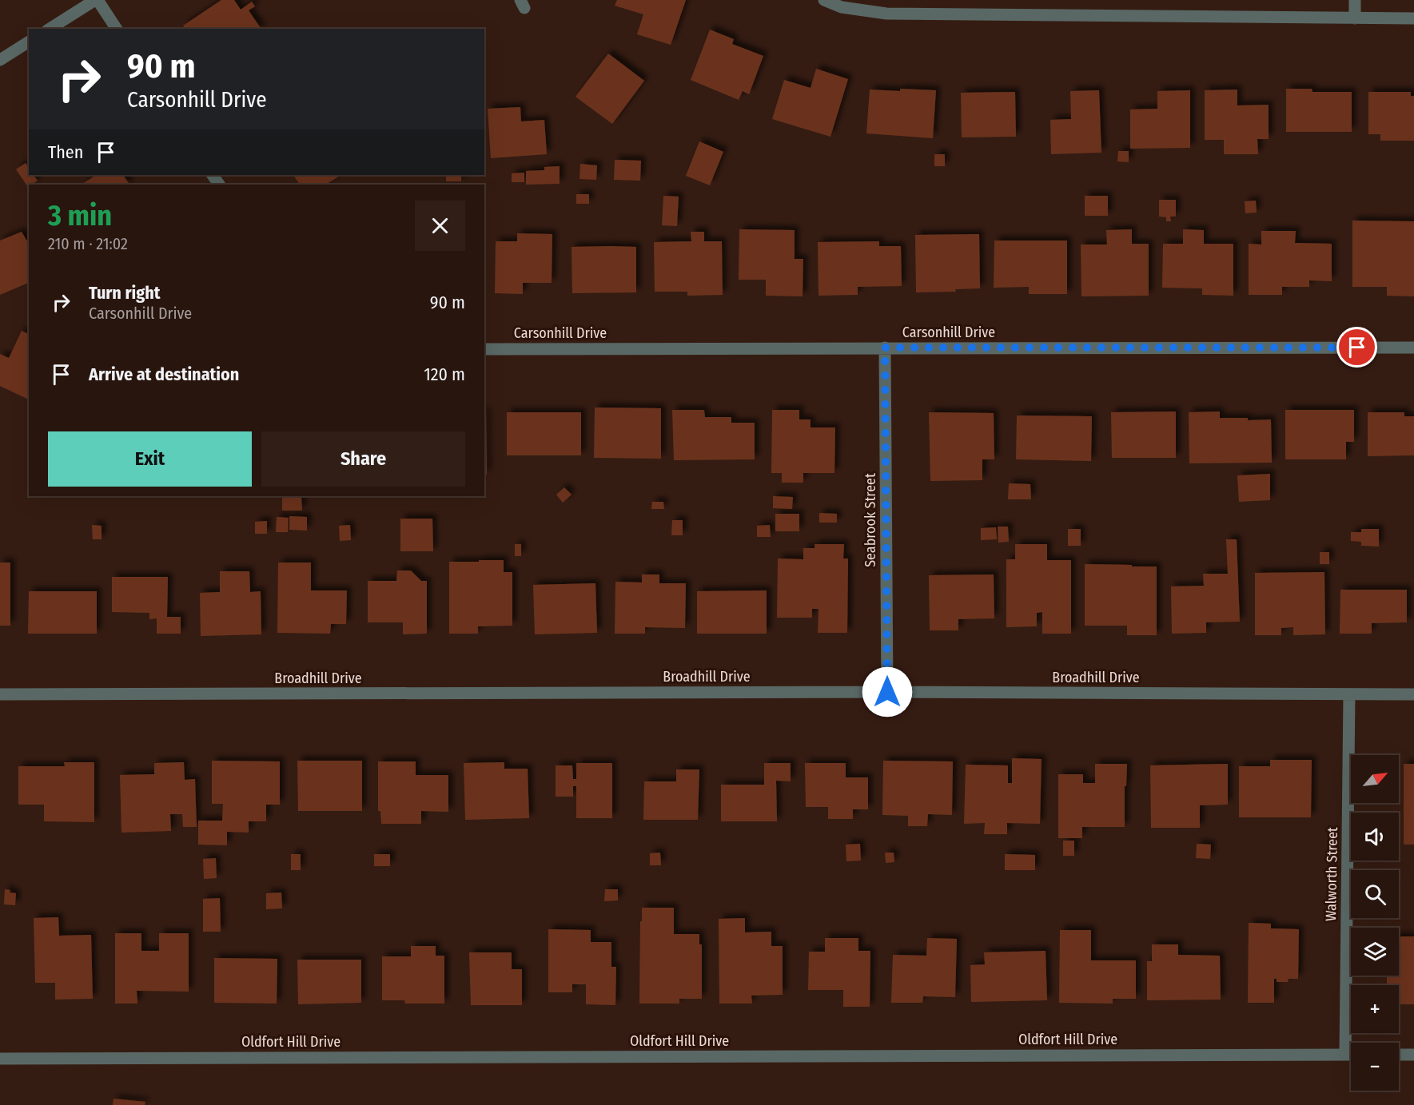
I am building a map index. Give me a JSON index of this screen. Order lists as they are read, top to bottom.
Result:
{
  "streets": {
    "street": [
      "Carsonhill Drive",
      "Seabrook Street",
      "Broadhill Drive",
      "Walworth Street",
      "Oldfort Hill Drive"
    ]
  },
  "crossings": [
    ["Carsonhill Drive", "Seabrook Street"],
    ["Seabrook Street", "Broadhill Drive"],
    ["Broadhill Drive", "Walworth Street"],
    ["Walworth Street", "Oldfort Hill Drive"]
  ],
  "north": "top right",
  "page": {
    "turn": ["90 m", "Carsonhill Drive"],
    "then": "Then",
    "heading": ["3 min", "210 m · 21:02"],
    "list": [
      {
        "name": "Turn right",
        "note": "Carsonhill Drive",
        "value": "90 m"
      },
      {
        "name": "Arrive at destination",
        "value": "120 m"
      }
    ],
    "buttons": ["Exit", "Share"],
    "map_buttons": ["+", "−"]
  }
}
